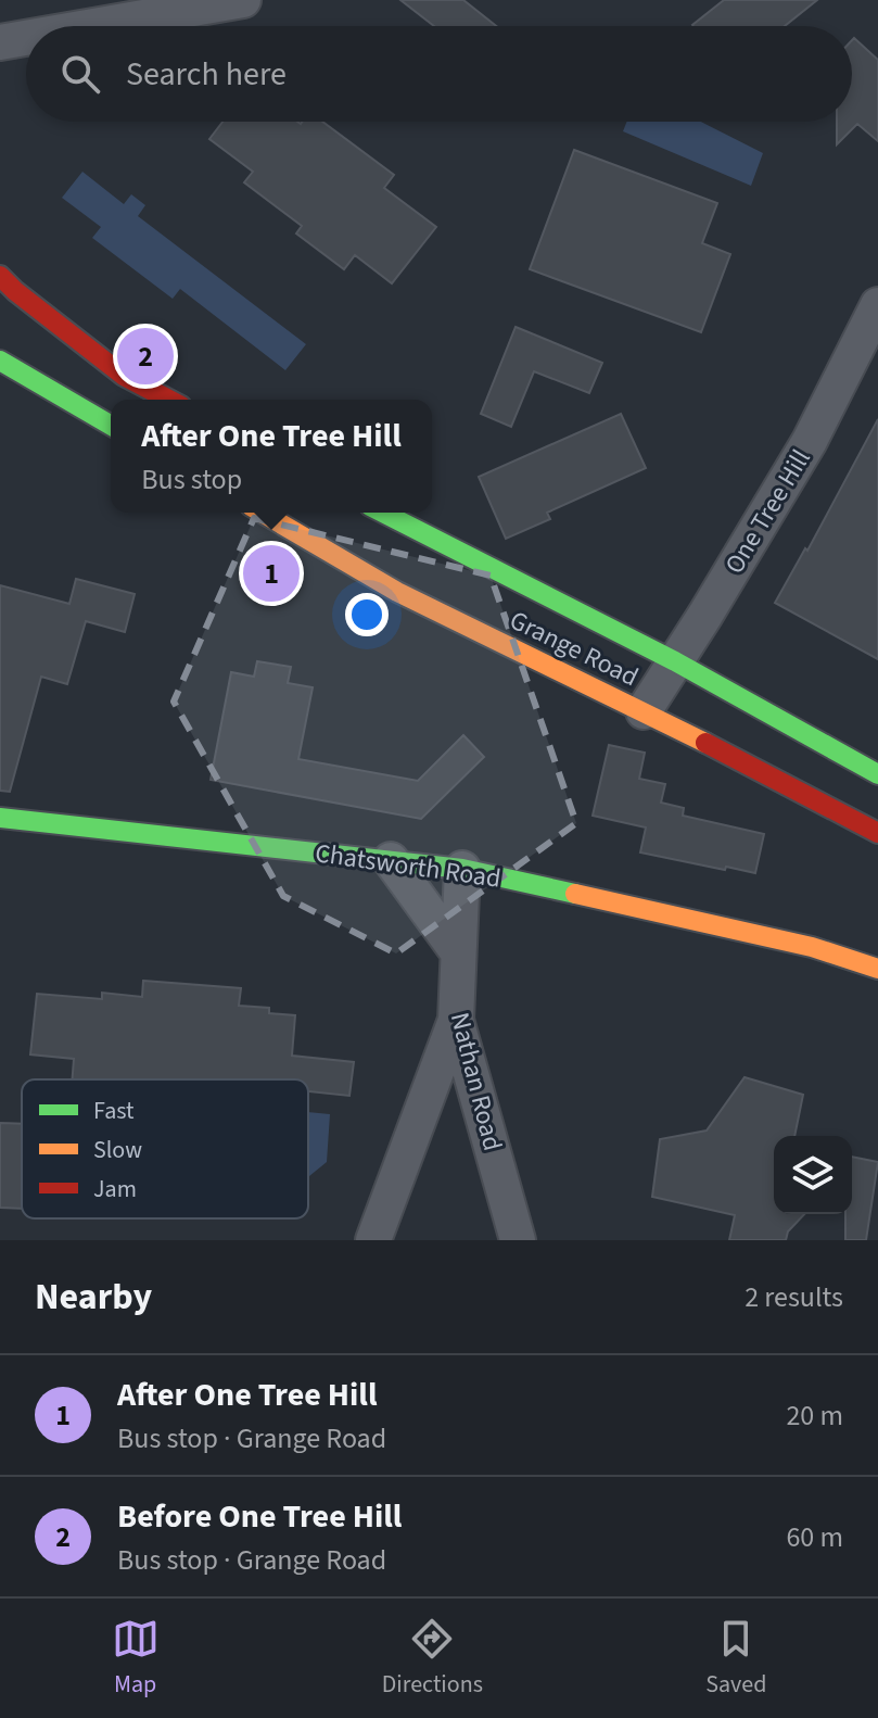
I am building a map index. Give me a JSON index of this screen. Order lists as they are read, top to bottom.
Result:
{
  "streets": {
    "main road": ["Grange Road", "Chatsworth Road"],
    "street": ["One Tree Hill", "Nathan Road"]
  },
  "crossings": [
    ["One Tree Hill", "Grange Road"],
    ["Chatsworth Road", "Nathan Road"]
  ],
  "legend": ["Fast", "Slow", "Jam"],
  "page": {
    "search": "Search here",
    "pins": ["2", "1"],
    "popup": ["After One Tree Hill", "Bus stop"],
    "heading": ["Nearby", "2 results"],
    "list": [
      {
        "mark": "1",
        "name": "After One Tree Hill",
        "note": "Bus stop · Grange Road",
        "value": "20 m"
      },
      {
        "mark": "2",
        "name": "Before One Tree Hill",
        "note": "Bus stop · Grange Road",
        "value": "60 m"
      }
    ],
    "nav": ["Map", "Directions", "Saved"]
  }
}
